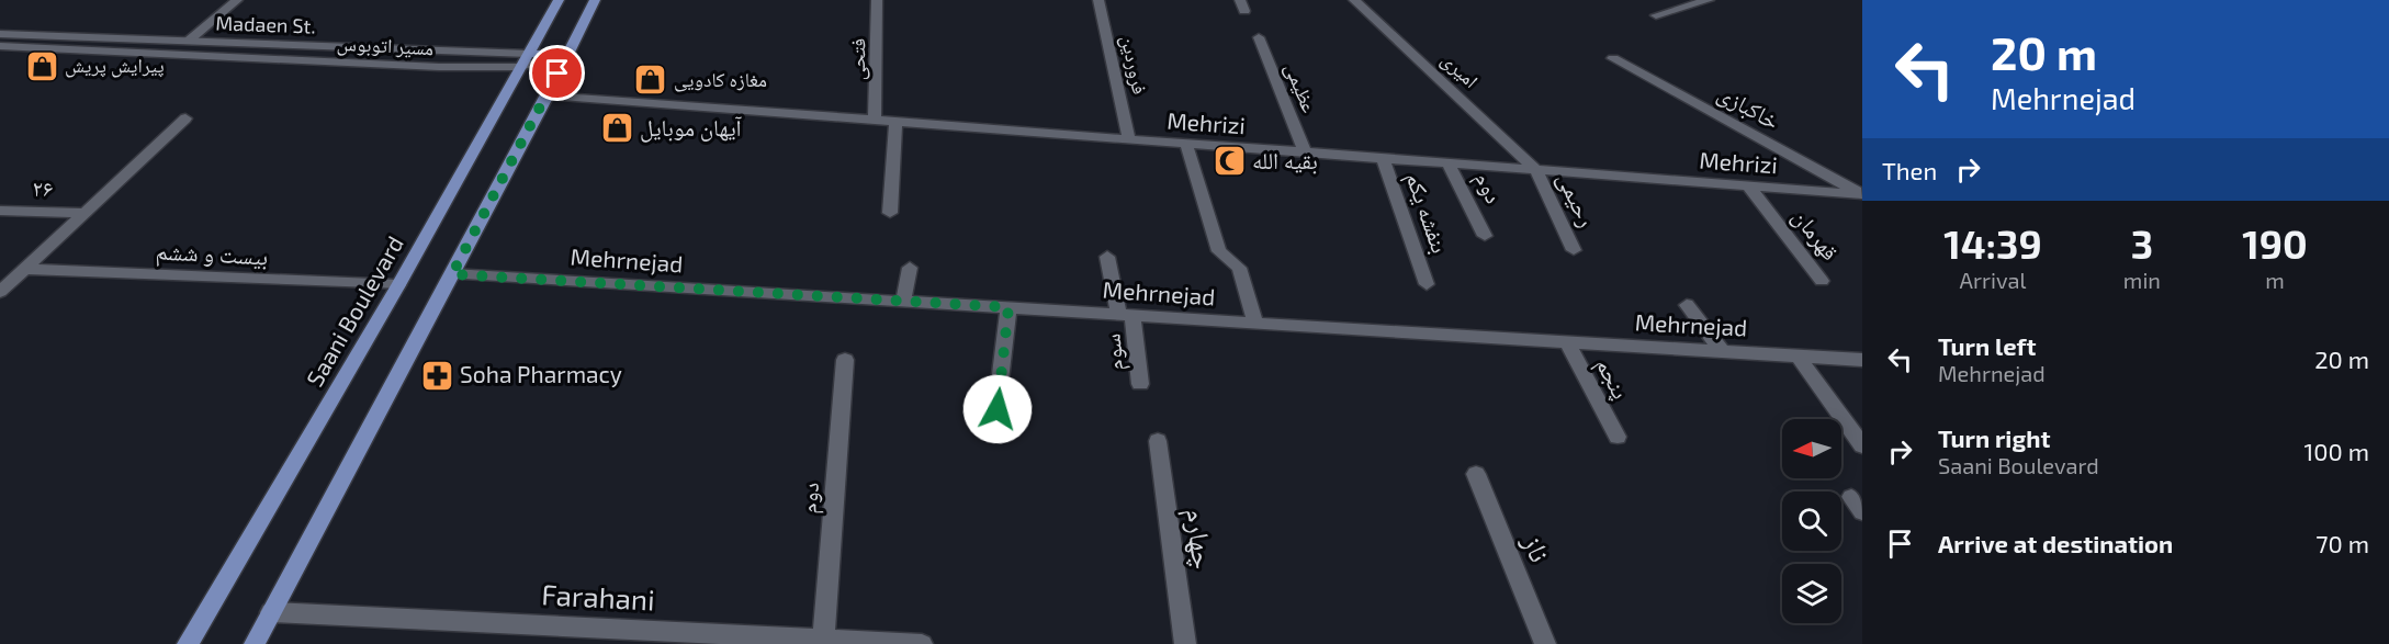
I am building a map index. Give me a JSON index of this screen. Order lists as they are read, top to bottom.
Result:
{
  "streets": {
    "main road": ["Saani Boulevard"],
    "street": [
      "Madaen St.",
      "مسیر اتوبوس",
      "فتحی",
      "فروردین",
      "امیری",
      "عظیمی",
      "خاکبازی",
      "Mehrizi",
      "دوم",
      "۲۶",
      "رحیمی",
      "بنفشه یکم",
      "قهرمان",
      "بیست و ششم",
      "Mehrnejad",
      "سوم",
      "پنجم",
      "چهارم",
      "ناز",
      "Farahani"
    ]
  },
  "crossings": [
    ["Madaen St.", "مسیر اتوبوس"],
    ["Madaen St.", "Saani Boulevard"],
    ["مسیر اتوبوس", "Saani Boulevard"],
    ["فتحی", "Mehrizi"],
    ["فروردین", "Mehrizi"],
    ["امیری", "Mehrizi"],
    ["امیری", "رحیمی"],
    ["عظیمی", "Mehrizi"],
    ["خاکبازی", "Mehrizi"],
    ["Mehrizi", "دوم"],
    ["Mehrizi", "رحیمی"],
    ["Mehrizi", "بنفشه یکم"],
    ["Mehrizi", "قهرمان"],
    ["دوم", "Farahani"],
    ["بیست و ششم", "Saani Boulevard"],
    ["Mehrnejad", "سوم"],
    ["Mehrnejad", "پنجم"]
  ],
  "places": {
    "shop": ["پیرایش پریش", "مغازه کادویی", "آیهان موبایل"],
    "mosque": ["بقیه الله"],
    "pharmacy": ["Soha Pharmacy"]
  },
  "north": "left",
  "page": {
    "turn": ["20 m", "Mehrnejad"],
    "then": "Then",
    "eta": [
      "14:39",
      "Arrival",
      "3",
      "min",
      "190",
      "m"
    ],
    "list": [
      {
        "name": "Turn left",
        "note": "Mehrnejad",
        "value": "20 m"
      },
      {
        "name": "Turn right",
        "note": "Saani Boulevard",
        "value": "100 m"
      },
      {
        "name": "Arrive at destination",
        "value": "70 m"
      }
    ]
  }
}
